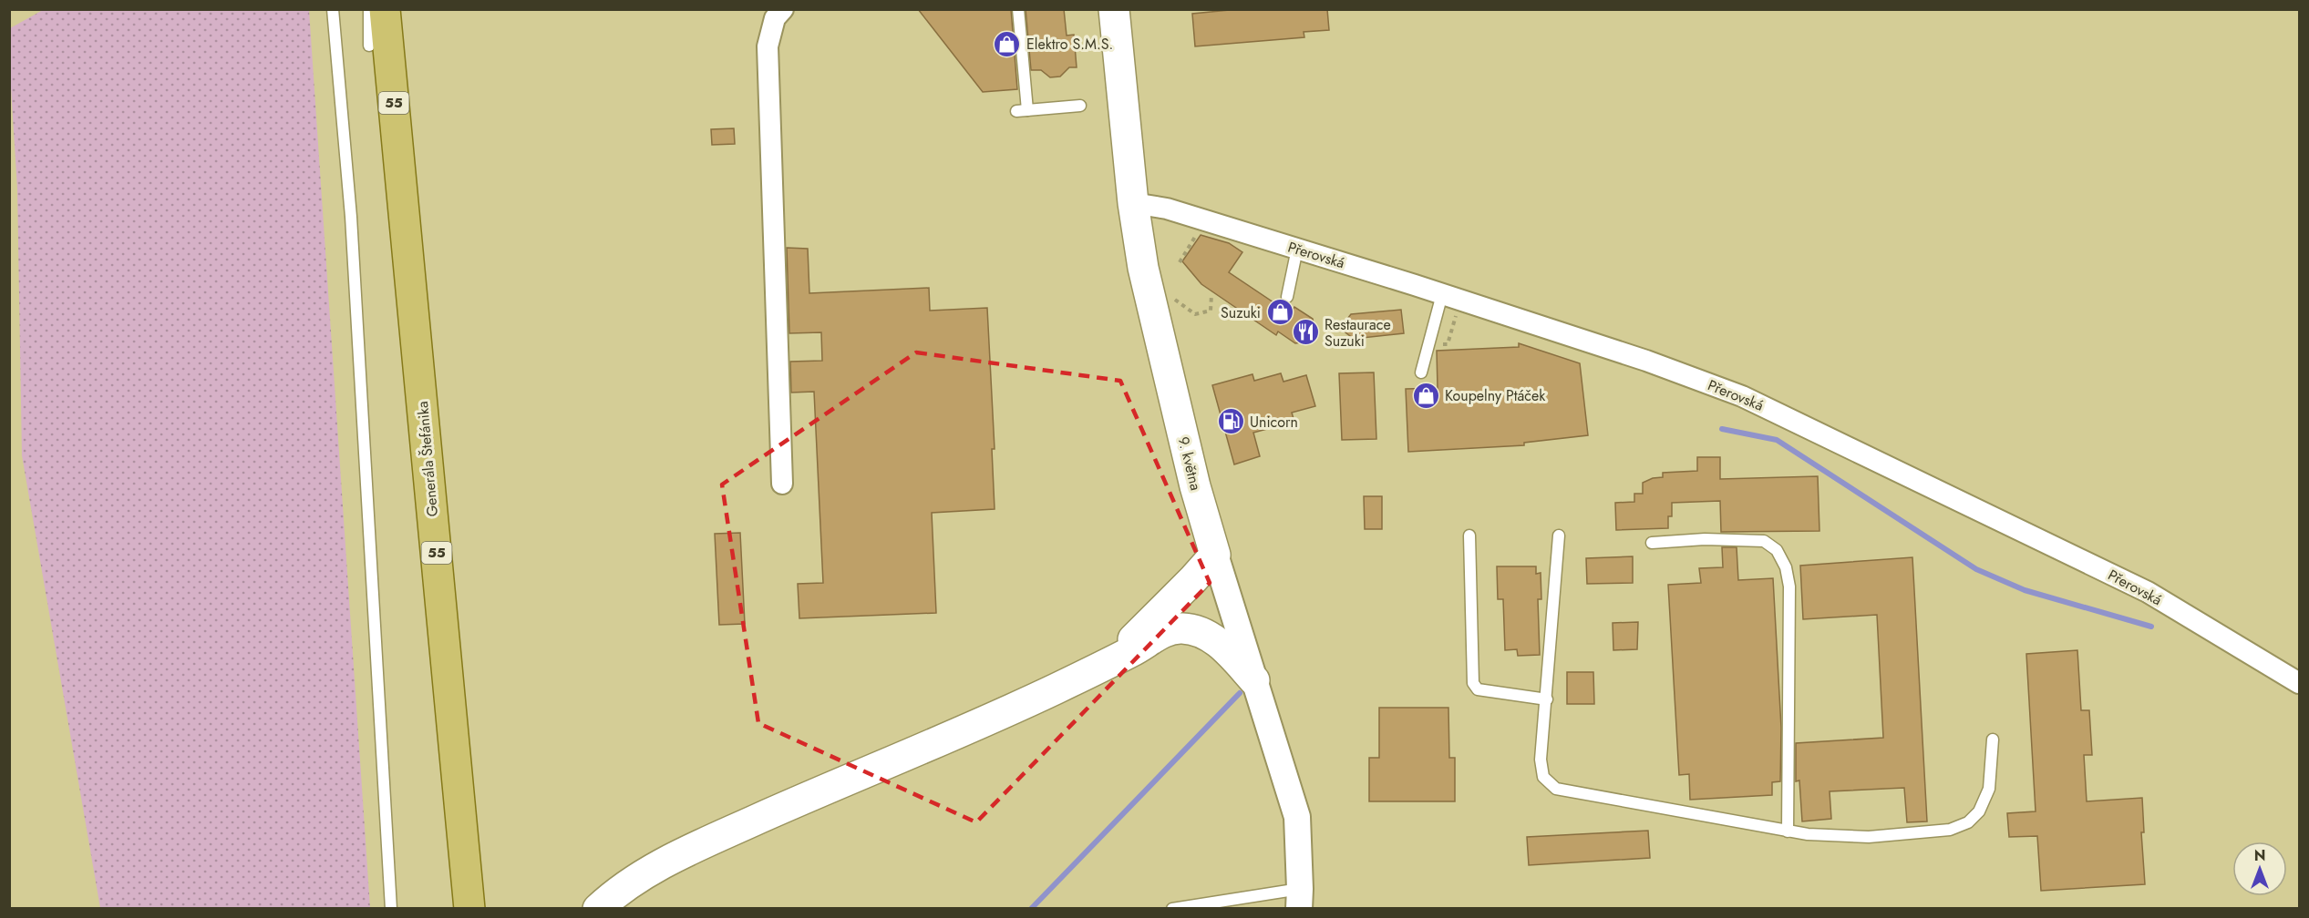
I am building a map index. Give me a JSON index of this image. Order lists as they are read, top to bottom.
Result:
{
  "streets": {
    "main road": ["55", "Generála Štefánika", "9. května"],
    "street": ["Přerovská"]
  },
  "crossings": [
    ["Přerovská", "9. května"]
  ],
  "places": {
    "shop": ["Elektro S.M.S.", "Suzuki", "Koupelny Ptáček"],
    "restaurant": ["Restaurace Suzuki"],
    "fuel station": ["Unicorn"]
  },
  "north": "top"
}
